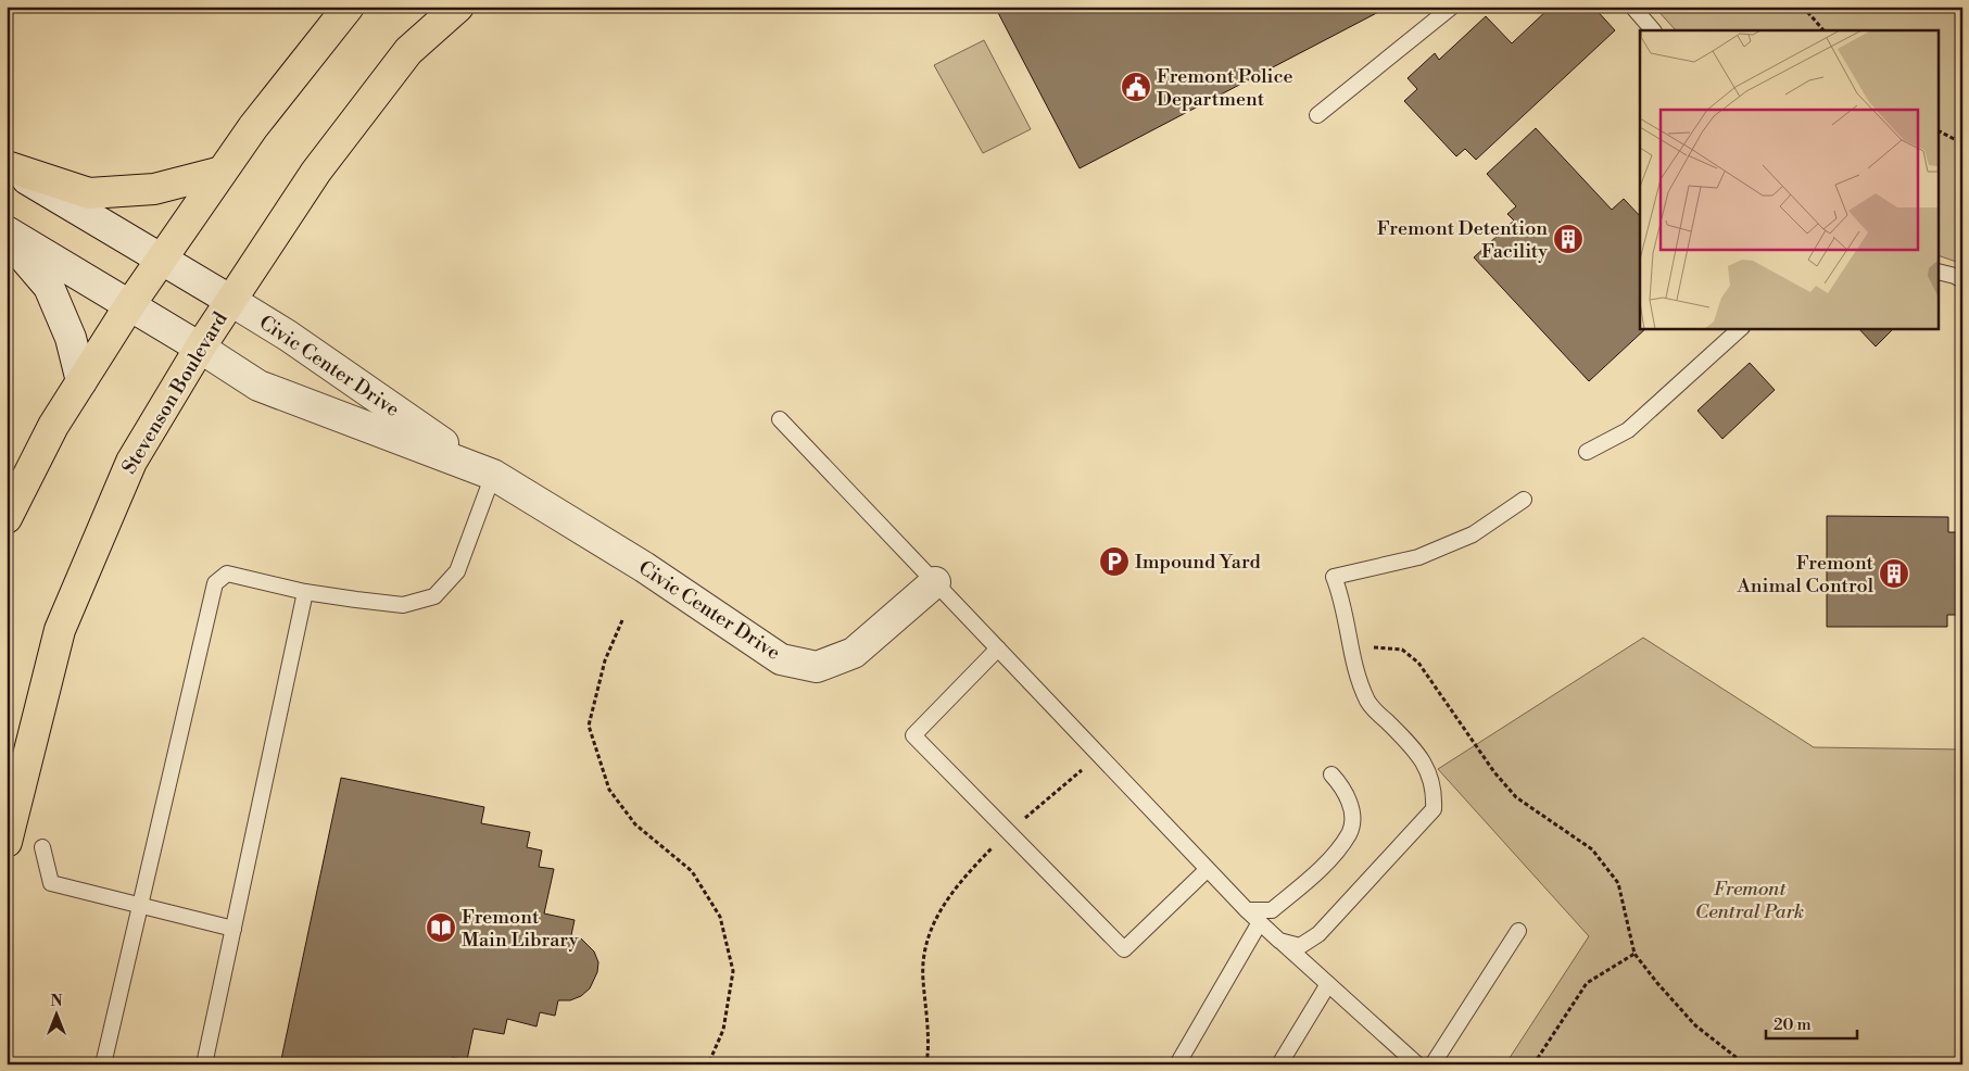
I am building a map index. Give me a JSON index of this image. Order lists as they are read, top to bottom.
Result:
{
  "streets": {
    "main road": ["Stevenson Boulevard"],
    "street": ["Civic Center Drive"]
  },
  "crossings": [
    ["Civic Center Drive", "Stevenson Boulevard"]
  ],
  "parks": ["Fremont Central Park"],
  "places": {
    "public building": ["Fremont Police Department"],
    "building": ["Fremont Detention Facility", "Fremont Animal Control"],
    "parking": ["Impound Yard"],
    "library": ["Fremont Main Library"]
  },
  "scale_bar": "20 m",
  "north": "top"
}
